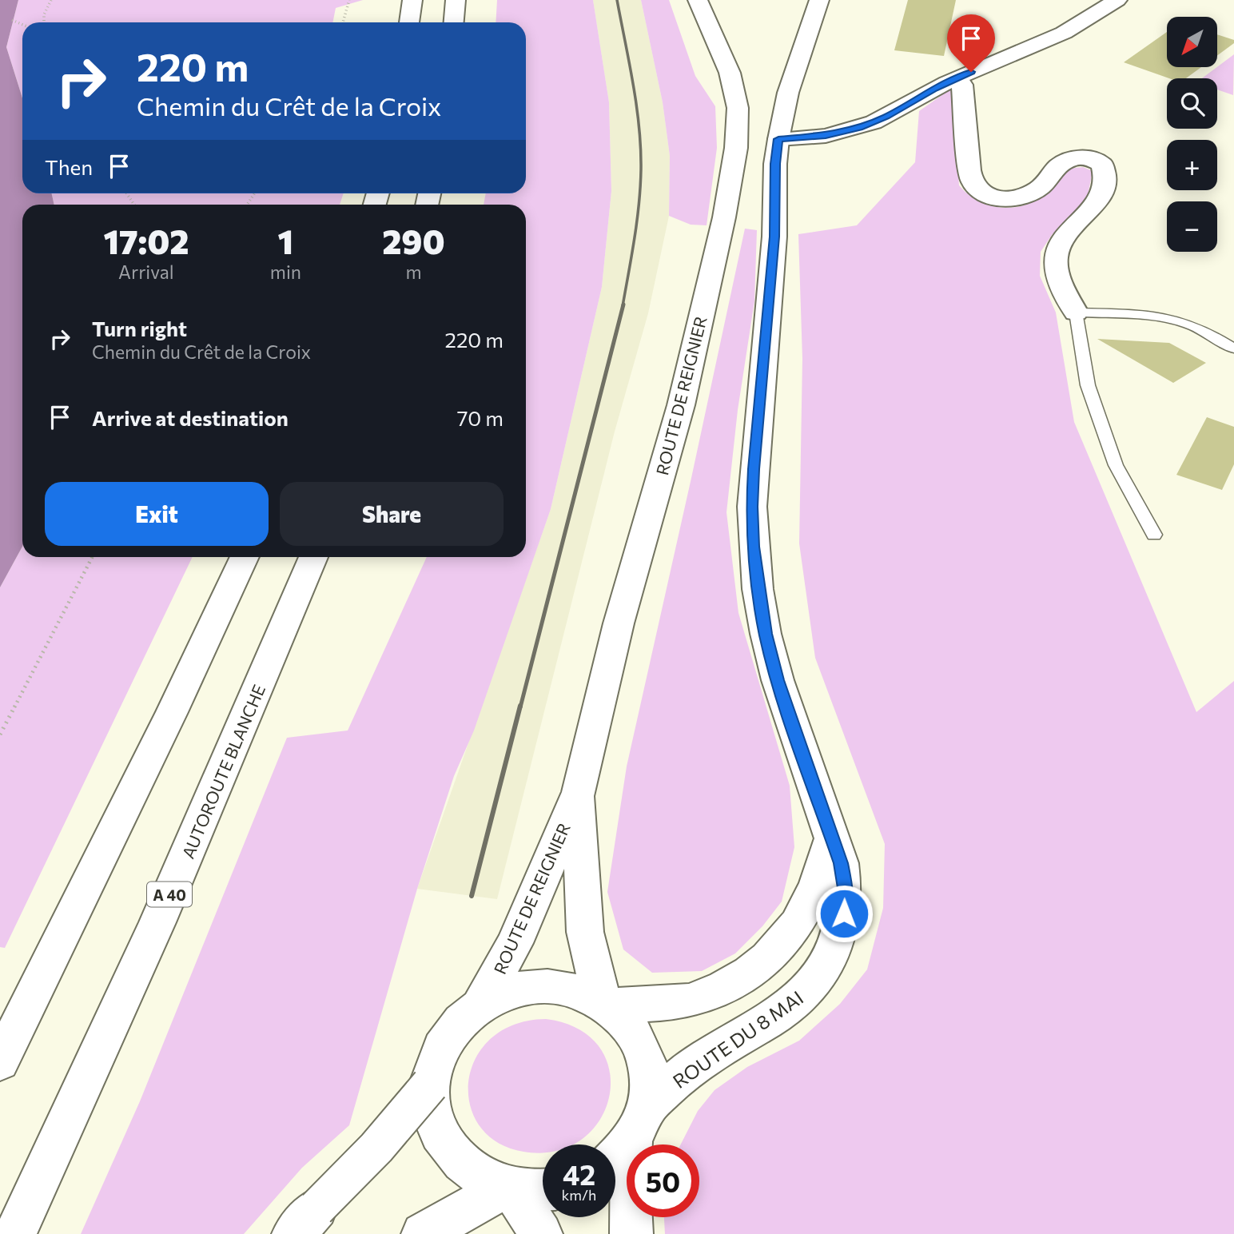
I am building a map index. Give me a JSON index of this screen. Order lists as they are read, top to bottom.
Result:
{
  "streets": {
    "main road": [
      "ROUTE DE REIGNIER",
      "AUTOROUTE BLANCHE",
      "A 40",
      "ROUTE DU 8 MAI"
    ]
  },
  "north": "bottom left",
  "page": {
    "map_buttons": ["+", "−"],
    "turn": ["220 m", "Chemin du Crêt de la Croix"],
    "then": "Then",
    "eta": [
      "17:02",
      "Arrival",
      "1",
      "min",
      "290",
      "m"
    ],
    "list": [
      {
        "name": "Turn right",
        "note": "Chemin du Crêt de la Croix",
        "value": "220 m"
      },
      {
        "name": "Arrive at destination",
        "value": "70 m"
      }
    ],
    "buttons": ["Exit", "Share"],
    "speed": "42 km/h",
    "limit": "50"
  }
}
